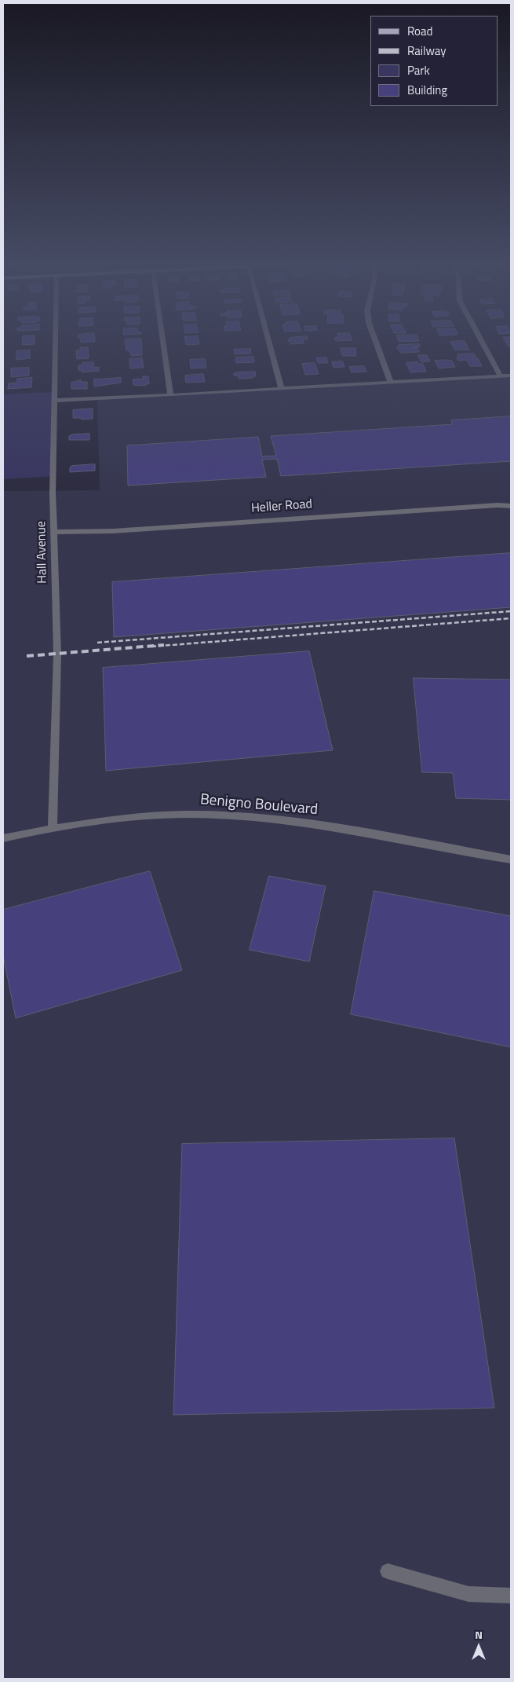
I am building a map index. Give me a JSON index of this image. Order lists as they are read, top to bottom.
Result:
{
  "streets": {
    "street": ["Heller Road", "Hall Avenue", "Benigno Boulevard"]
  },
  "crossings": [
    ["Heller Road", "Hall Avenue"],
    ["Hall Avenue", "Benigno Boulevard"]
  ],
  "legend": [
    "Road",
    "Railway",
    "Park",
    "Building"
  ],
  "north": "top"
}
